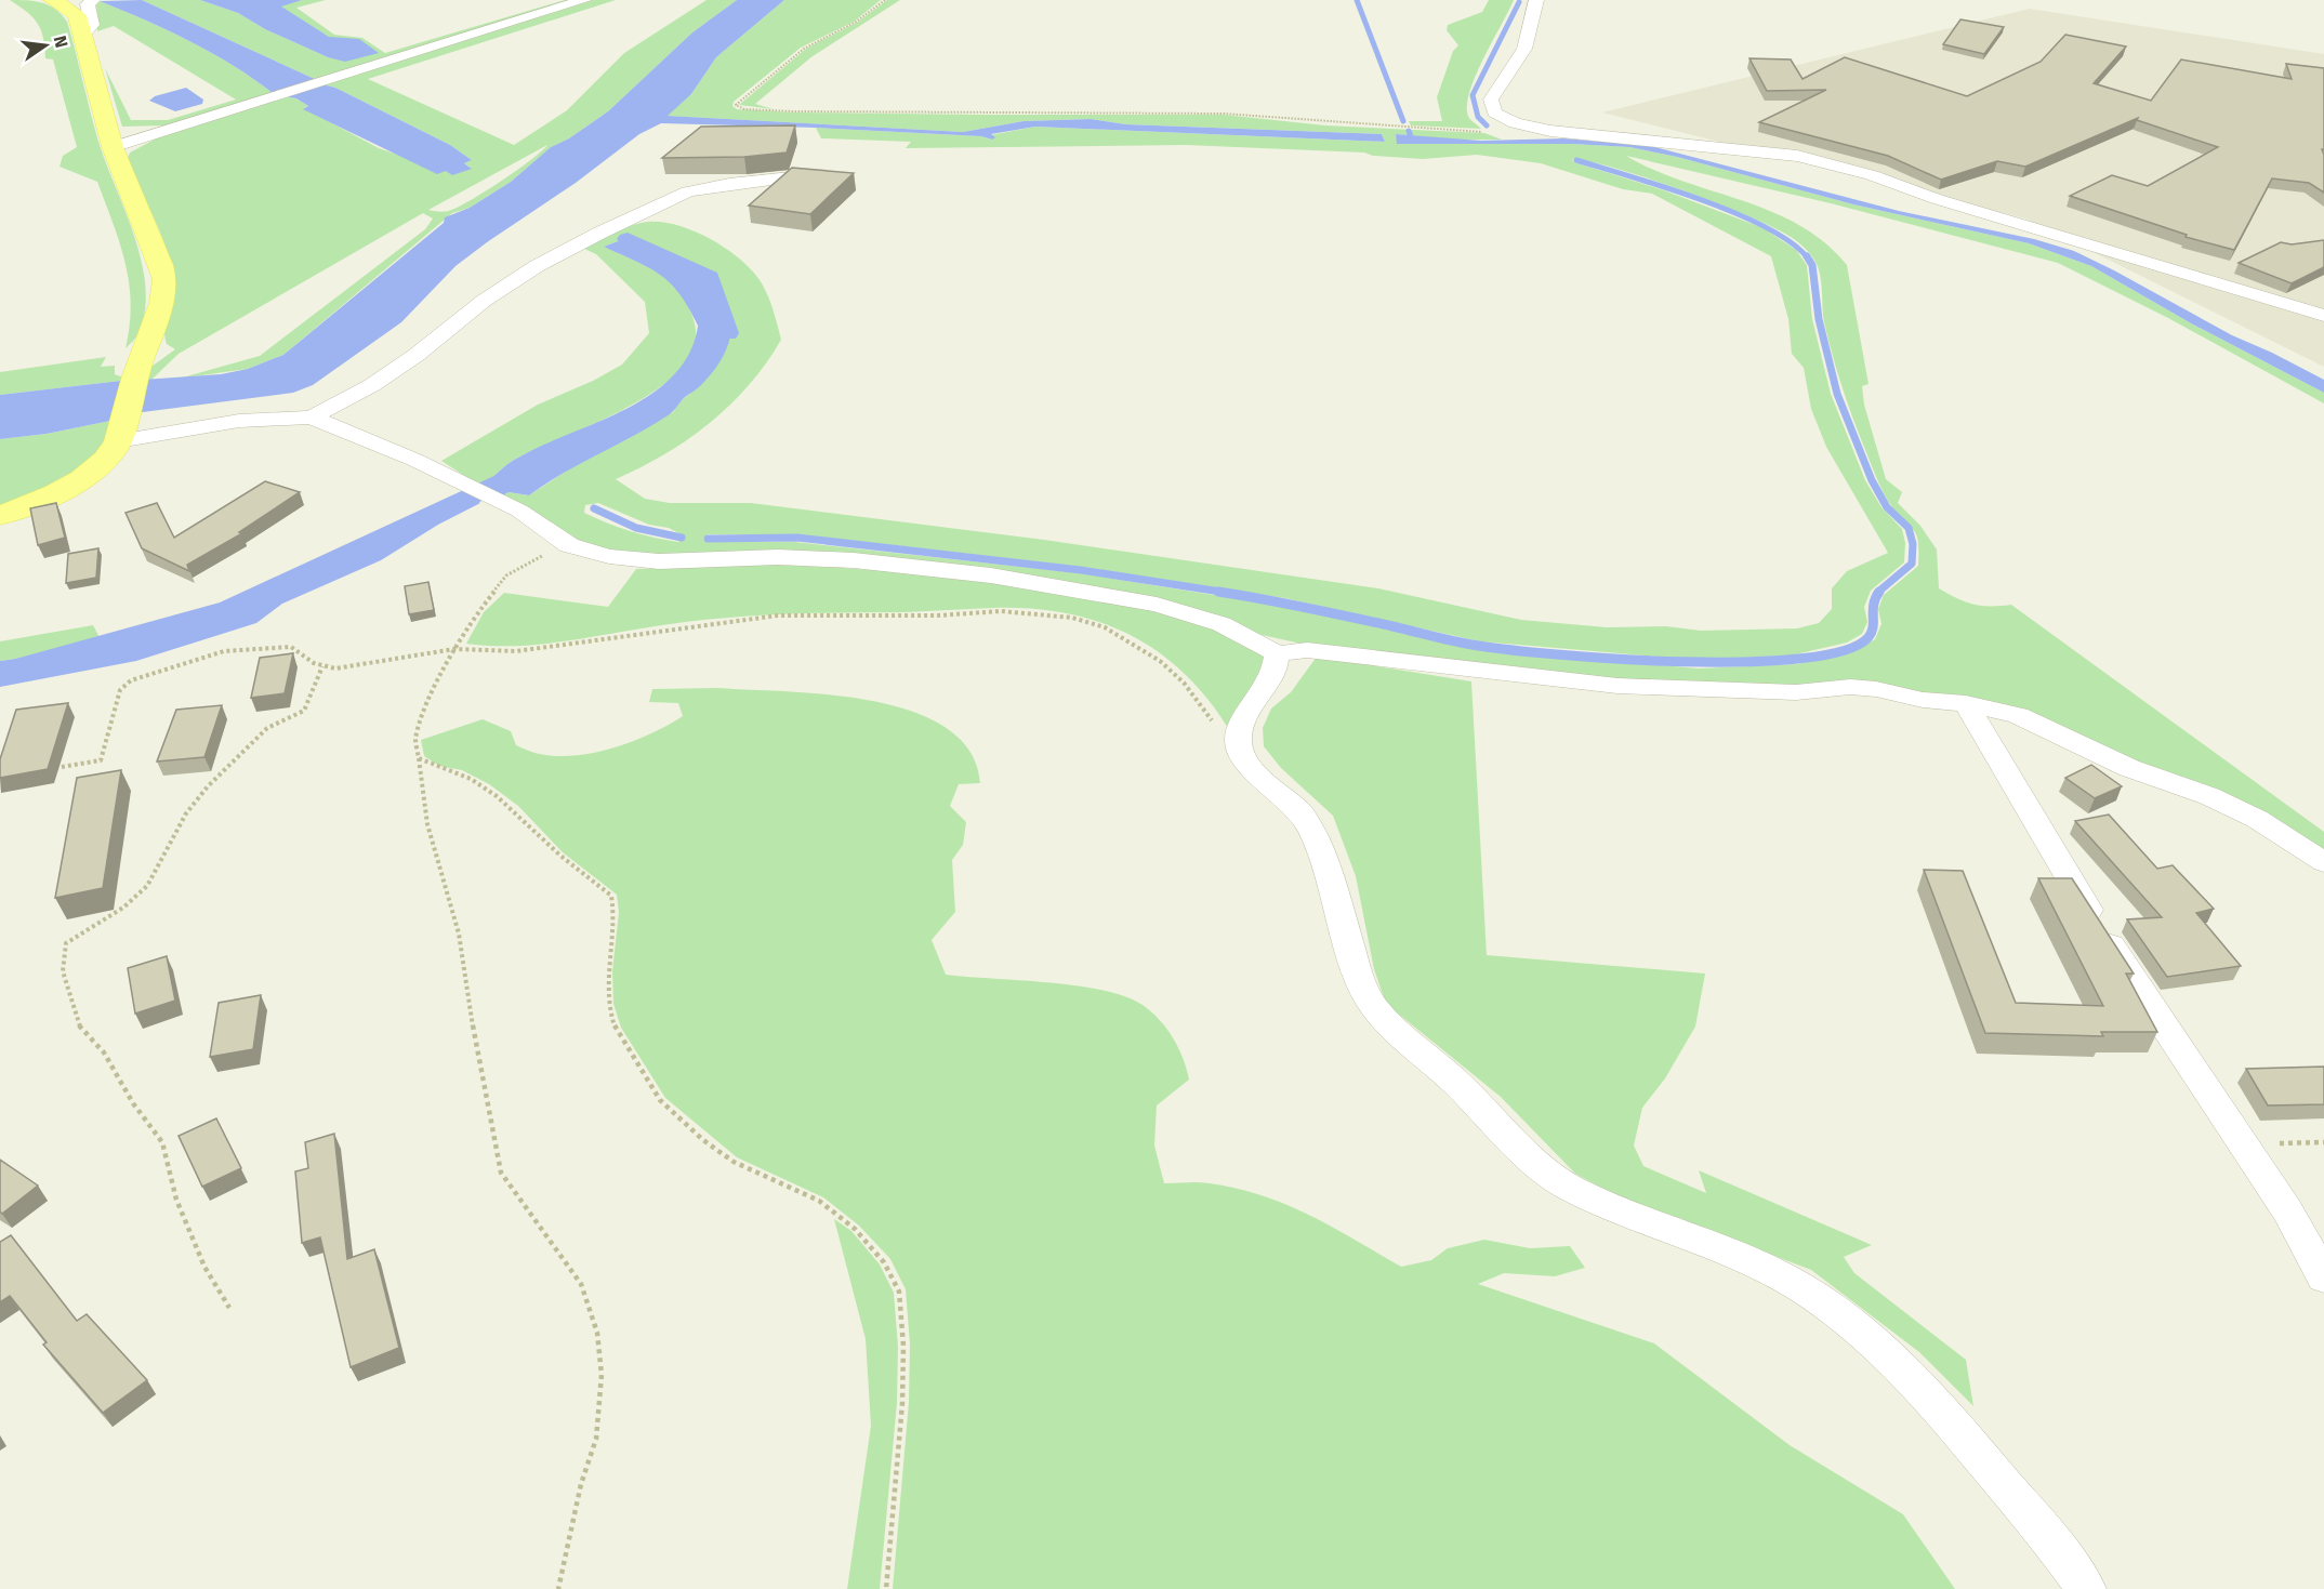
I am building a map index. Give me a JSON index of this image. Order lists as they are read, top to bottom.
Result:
{
  "north": "right"
}
